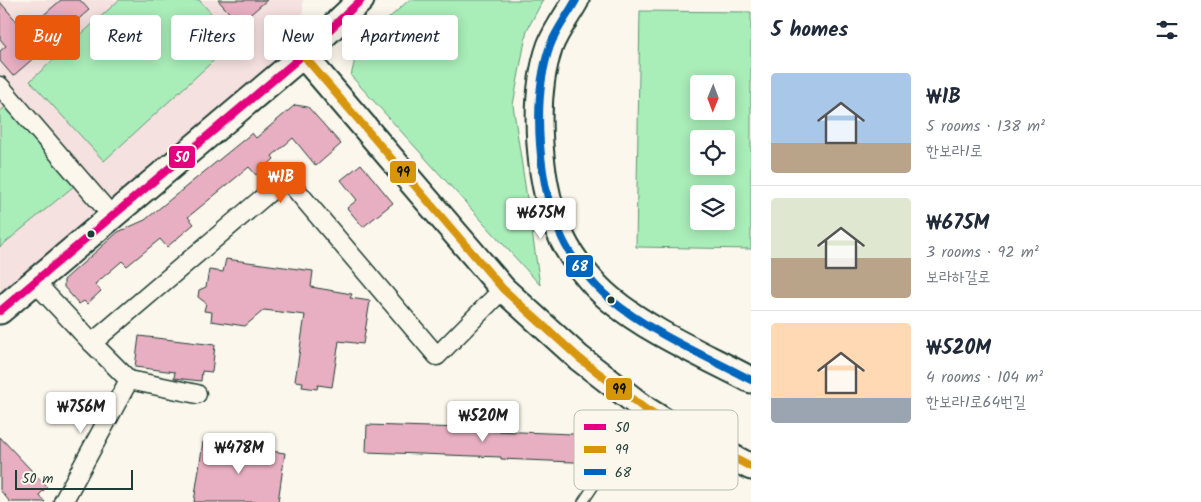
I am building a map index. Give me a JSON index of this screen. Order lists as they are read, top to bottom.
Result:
{
  "lines": ["transit line 50", "transit line 68", "transit line 99"],
  "legend": ["50", "99", "68"],
  "scale_bar": "50 m",
  "north": "bottom",
  "page": {
    "heading": "5 homes",
    "chip": [
      "Buy",
      "Rent",
      "Filters",
      "New",
      "Apartment"
    ],
    "list": [
      {
        "name": "₩1B",
        "note": "5 rooms · 138 m² · 한보라1로"
      },
      {
        "name": "₩675M",
        "note": "3 rooms · 92 m² · 보라하갈로"
      },
      {
        "name": "₩520M",
        "note": "4 rooms · 104 m² · 한보라1로64번길"
      }
    ],
    "price": [
      "₩1B",
      "₩675M",
      "₩756M",
      "₩520M",
      "₩478M"
    ],
    "scale": "50 m"
  }
}
